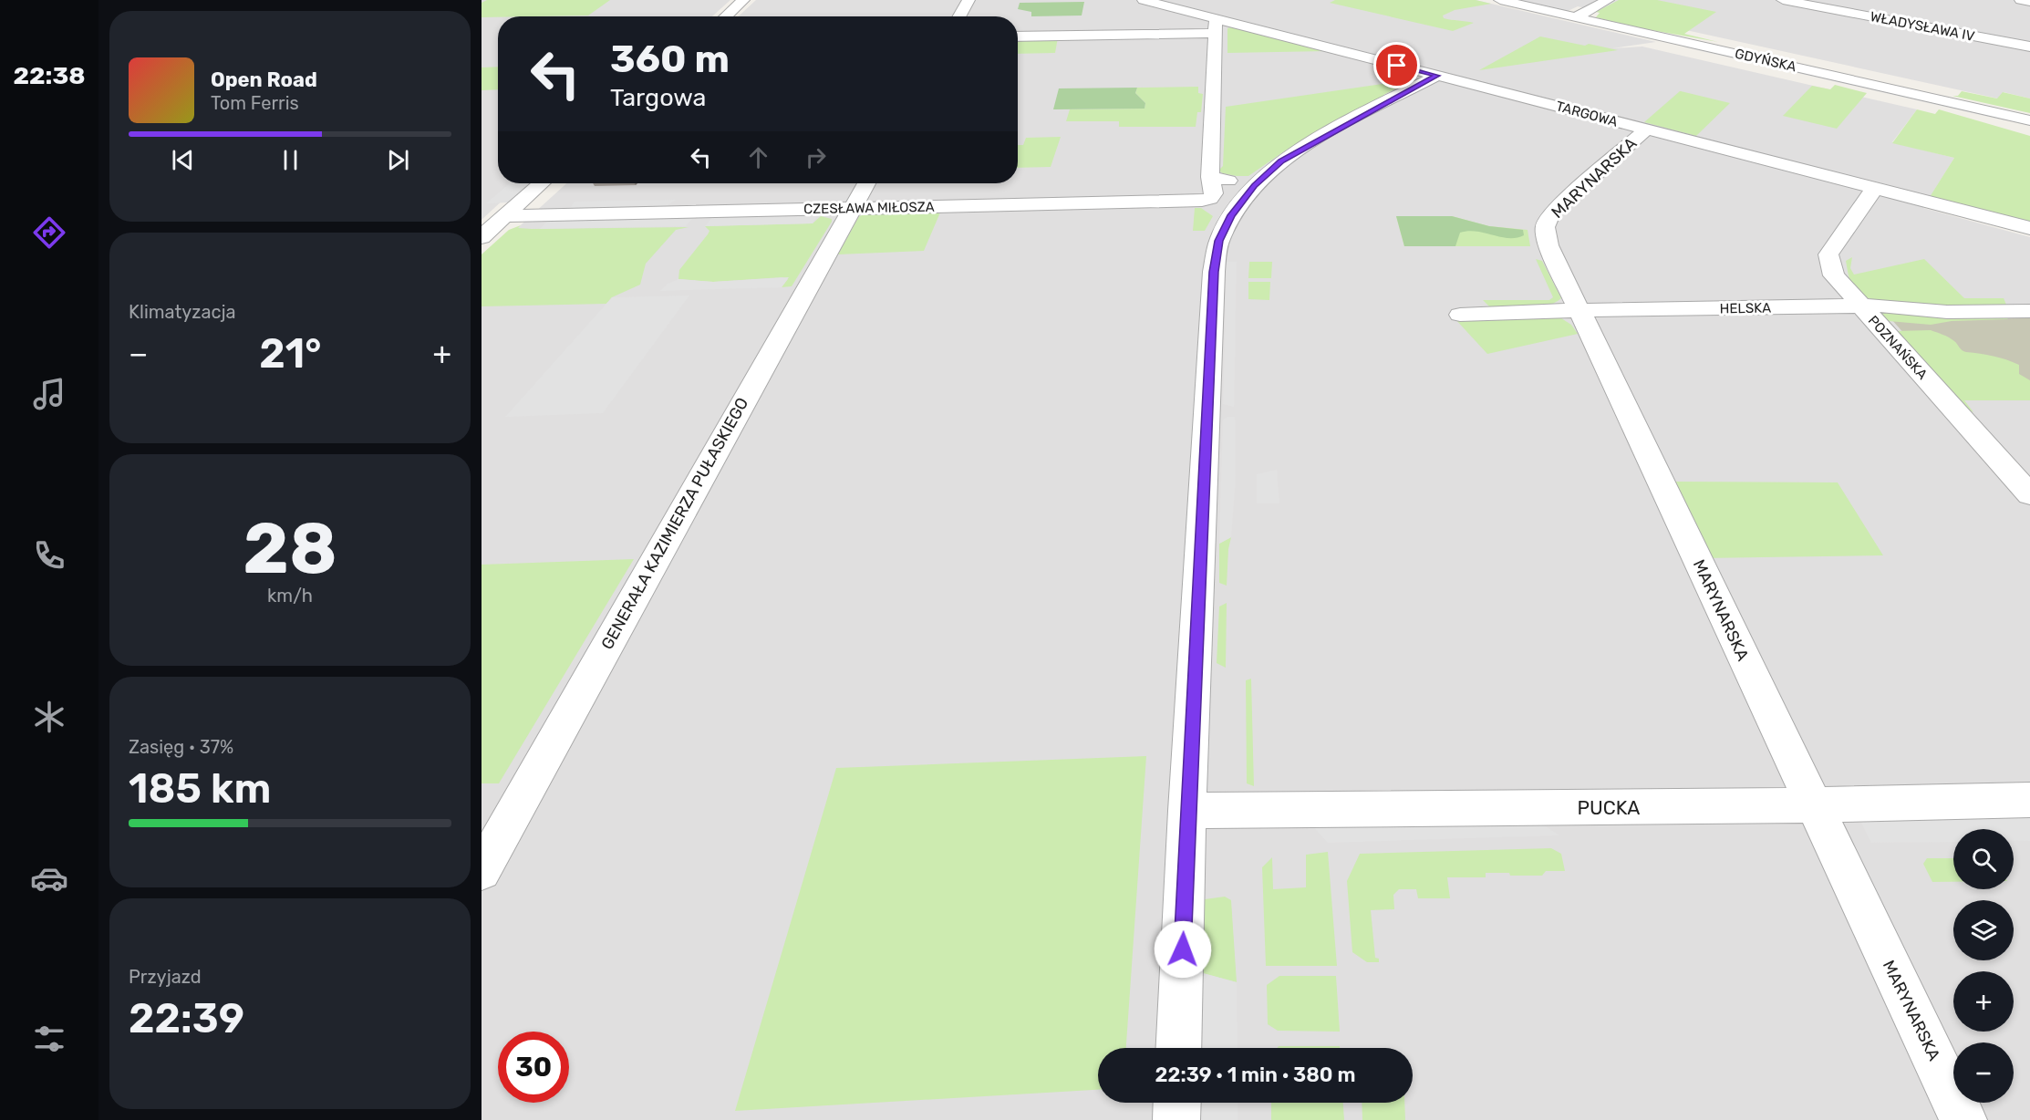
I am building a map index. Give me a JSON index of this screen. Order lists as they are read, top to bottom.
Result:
{
  "streets": {
    "street": [
      "WŁADYSŁAWA IV",
      "GDYŃSKA",
      "TARGOWA",
      "MARYNARSKA",
      "CZESŁAWA MIŁOSZA",
      "HELSKA",
      "POZNAŃSKA",
      "GENERAŁA KAZIMIERZA PUŁASKIEGO",
      "PUCKA"
    ]
  },
  "crossings": [
    ["TARGOWA", "MARYNARSKA"],
    ["TARGOWA", "POZNAŃSKA"],
    ["MARYNARSKA", "HELSKA"],
    ["MARYNARSKA", "PUCKA"],
    ["CZESŁAWA MIŁOSZA", "GENERAŁA KAZIMIERZA PUŁASKIEGO"],
    ["HELSKA", "POZNAŃSKA"]
  ],
  "page": {
    "tabs": "22:38",
    "turn": ["360 m", "Targowa"],
    "song": ["Open Road", "Tom Ferris"],
    "tile": [
      "Klimatyzacja",
      ["28", "km/h"],
      ["Zasięg · 37%", "185 km"],
      ["Przyjazd", "22:39"]
    ],
    "heat": ["−", "21°", "+"],
    "map_buttons": ["+", "−"],
    "limit": "30",
    "trip": "22:39 · 1 min · 380 m"
  }
}
